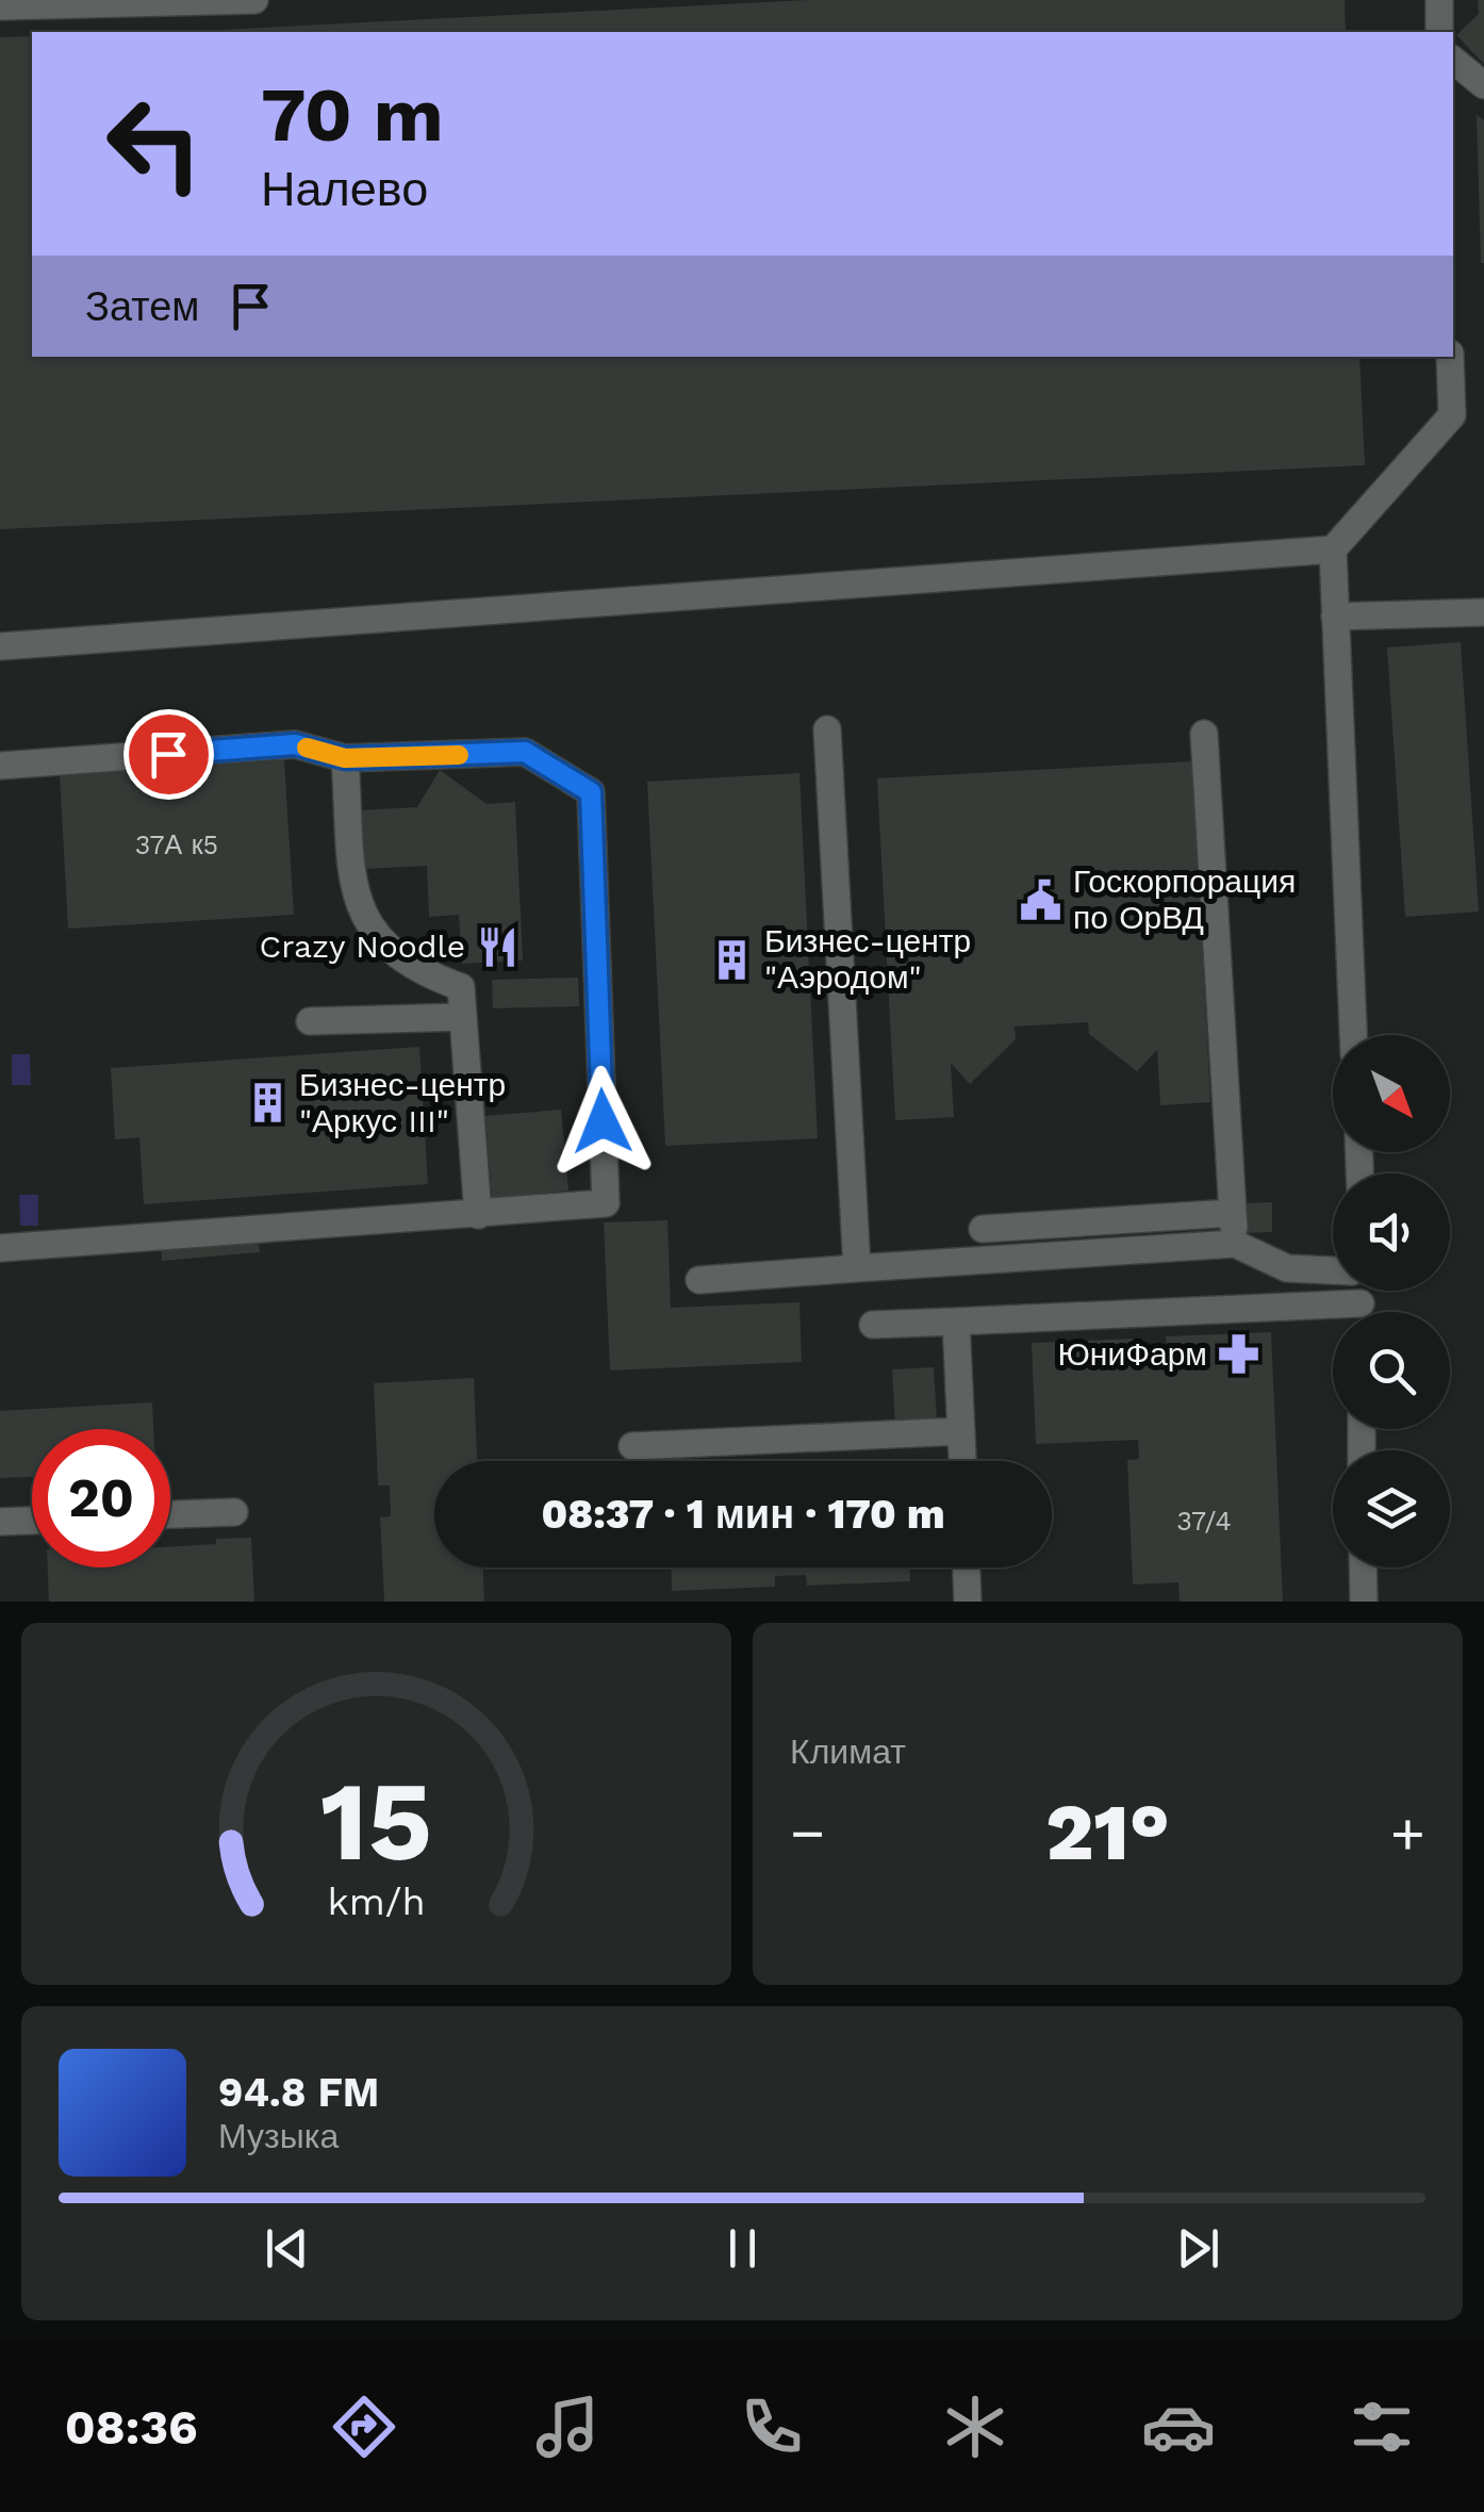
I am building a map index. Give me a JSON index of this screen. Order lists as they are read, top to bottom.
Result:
{
  "places": {
    "public building": ["Госкорпорация по ОрВД"],
    "restaurant": ["Crazy Noodle"],
    "building": ["Бизнес-центр \"Аэродом\"", "Бизнес-центр \"Аркус III\""],
    "pharmacy": ["ЮниФарм"]
  },
  "house_numbers": ["37А к5", "37/4"],
  "north": "bottom right",
  "page": {
    "turn": ["70 m", "Налево"],
    "then": "Затем",
    "limit": "20",
    "trip": "08:37 · 1 мин · 170 m",
    "tile": "Климат",
    "heat": ["−", "21°", "+"],
    "song": ["94.8 FM", "Музыка"],
    "tabs": "08:36",
    "gauge": ["15", "km/h"]
  }
}
